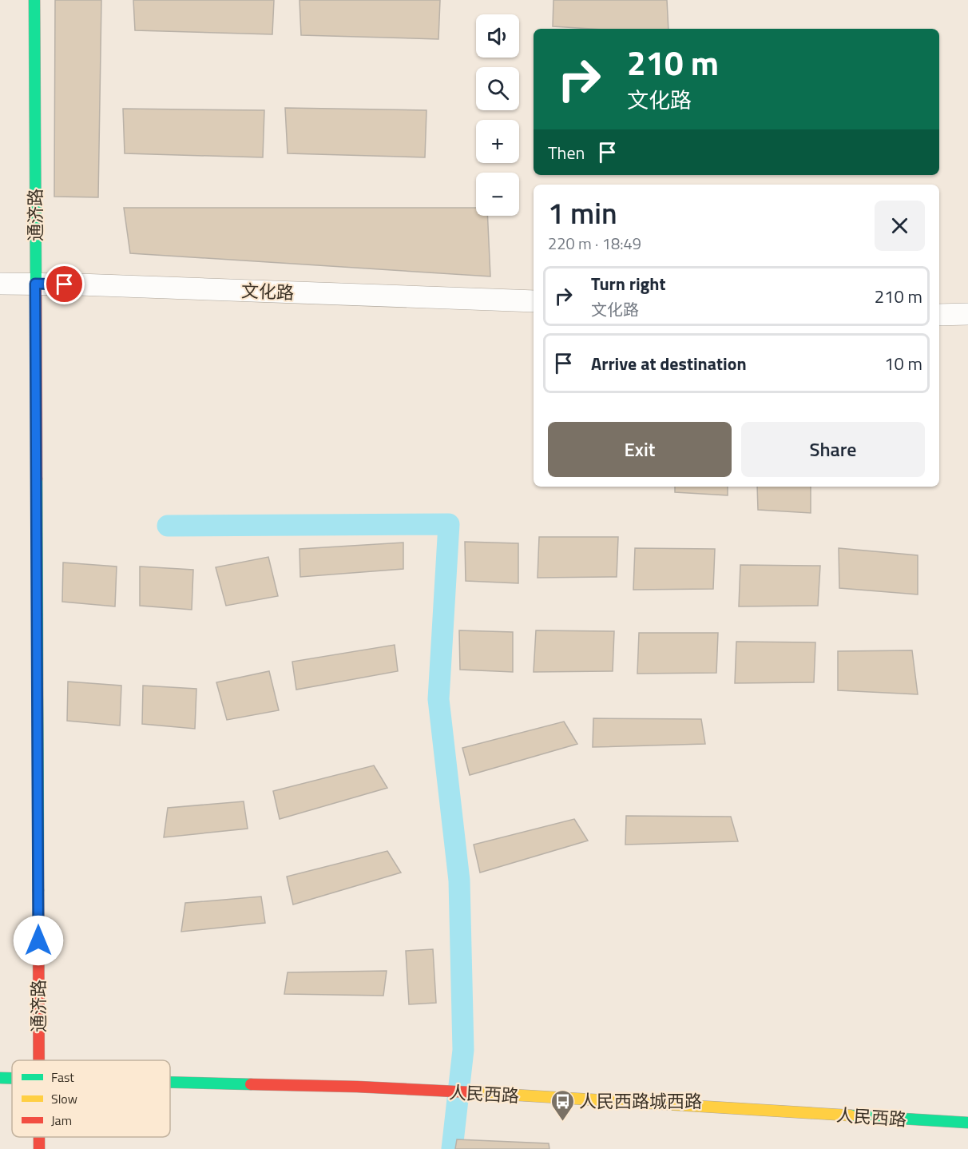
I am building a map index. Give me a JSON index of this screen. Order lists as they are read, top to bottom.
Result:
{
  "streets": {
    "street": ["通济路", "文化路", "人民西路"]
  },
  "crossings": [
    ["通济路", "文化路"]
  ],
  "places": {
    "bus stop": ["人民西路城西路"]
  },
  "legend": ["Fast", "Slow", "Jam"],
  "page": {
    "map_buttons": ["+", "−"],
    "turn": ["210 m", "文化路"],
    "then": "Then",
    "heading": ["1 min", "220 m · 18:49"],
    "list": [
      {
        "name": "Turn right",
        "note": "文化路",
        "value": "210 m"
      },
      {
        "name": "Arrive at destination",
        "value": "10 m"
      }
    ],
    "buttons": ["Exit", "Share"]
  }
}
